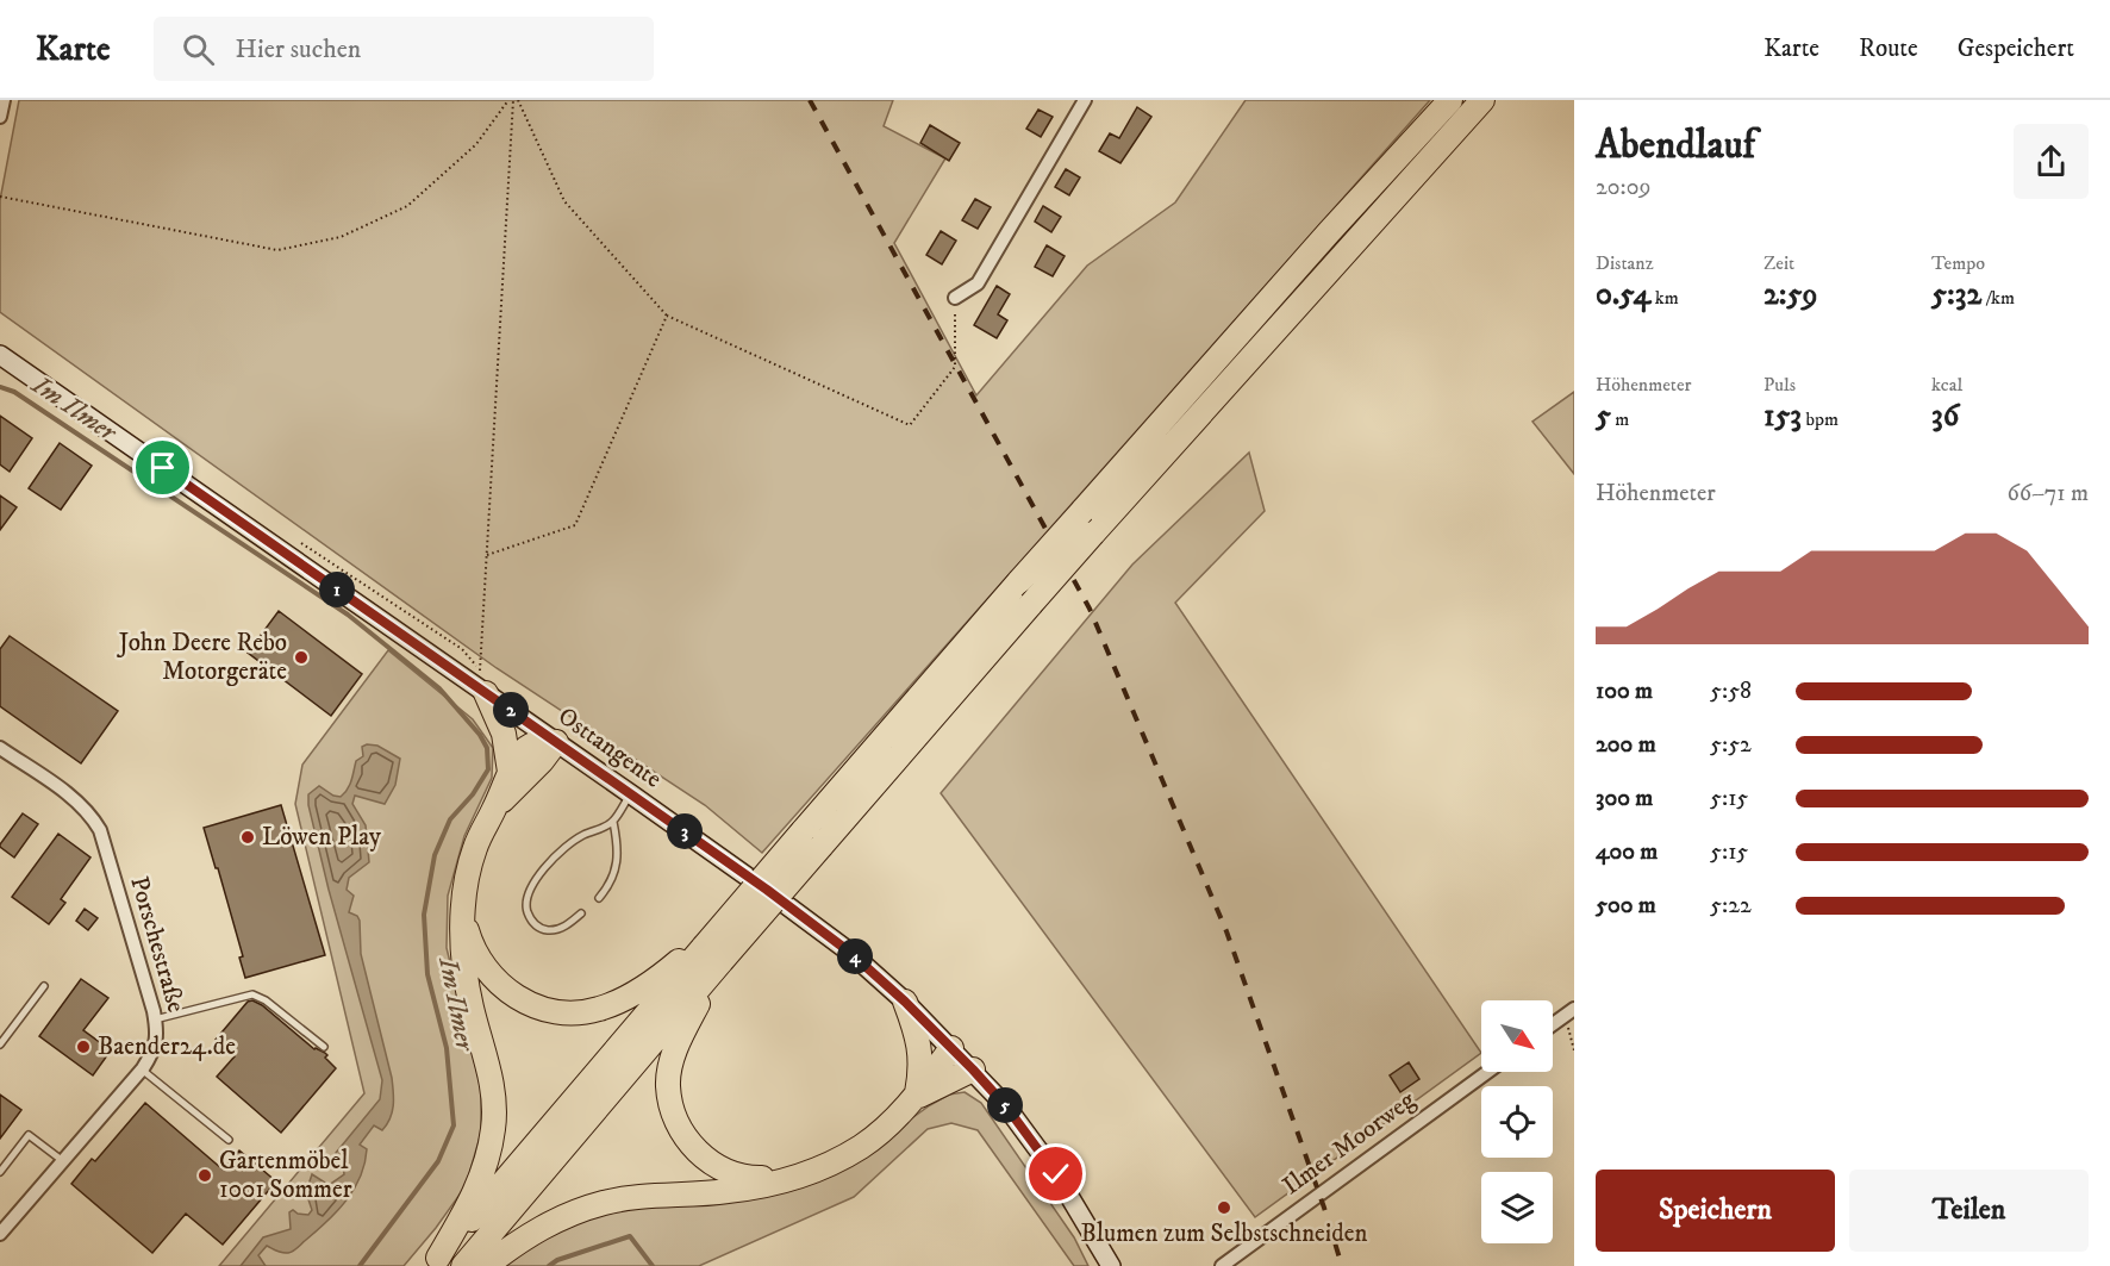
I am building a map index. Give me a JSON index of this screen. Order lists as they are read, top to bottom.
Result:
{
  "streets": {
    "main road": ["Osttangente"],
    "street": ["Porschestraße", "Ilmer Moorweg"]
  },
  "water": ["Im Ilmer"],
  "places": [
    "John Deere Rebo Motorgeräte",
    "Löwen Play",
    "Baender24.de",
    "Gartenmöbel 1001 Sommer",
    "Blumen zum Selbstschneiden"
  ],
  "north": "bottom right",
  "page": {
    "header": "Karte",
    "search": "Hier suchen",
    "nav": ["Karte", "Route", "Gespeichert"],
    "heading": ["Abendlauf", "20:09"],
    "stats": [
      ["Distanz", "0.54 km"],
      ["Zeit", "2:59"],
      ["Tempo", "5:32 /km"],
      ["Höhenmeter", "5 m"],
      ["Puls", "153 bpm"],
      ["kcal", "36"]
    ],
    "chart": ["Höhenmeter", "66–71 m"],
    "pins": [
      "1",
      "2",
      "3",
      "4",
      "5"
    ],
    "list": [
      {
        "name": "100 m",
        "note": "5:58"
      },
      {
        "name": "200 m",
        "note": "5:52"
      },
      {
        "name": "300 m",
        "note": "5:15"
      },
      {
        "name": "400 m",
        "note": "5:15"
      },
      {
        "name": "500 m",
        "note": "5:22"
      }
    ],
    "buttons": ["Speichern", "Teilen"]
  }
}
